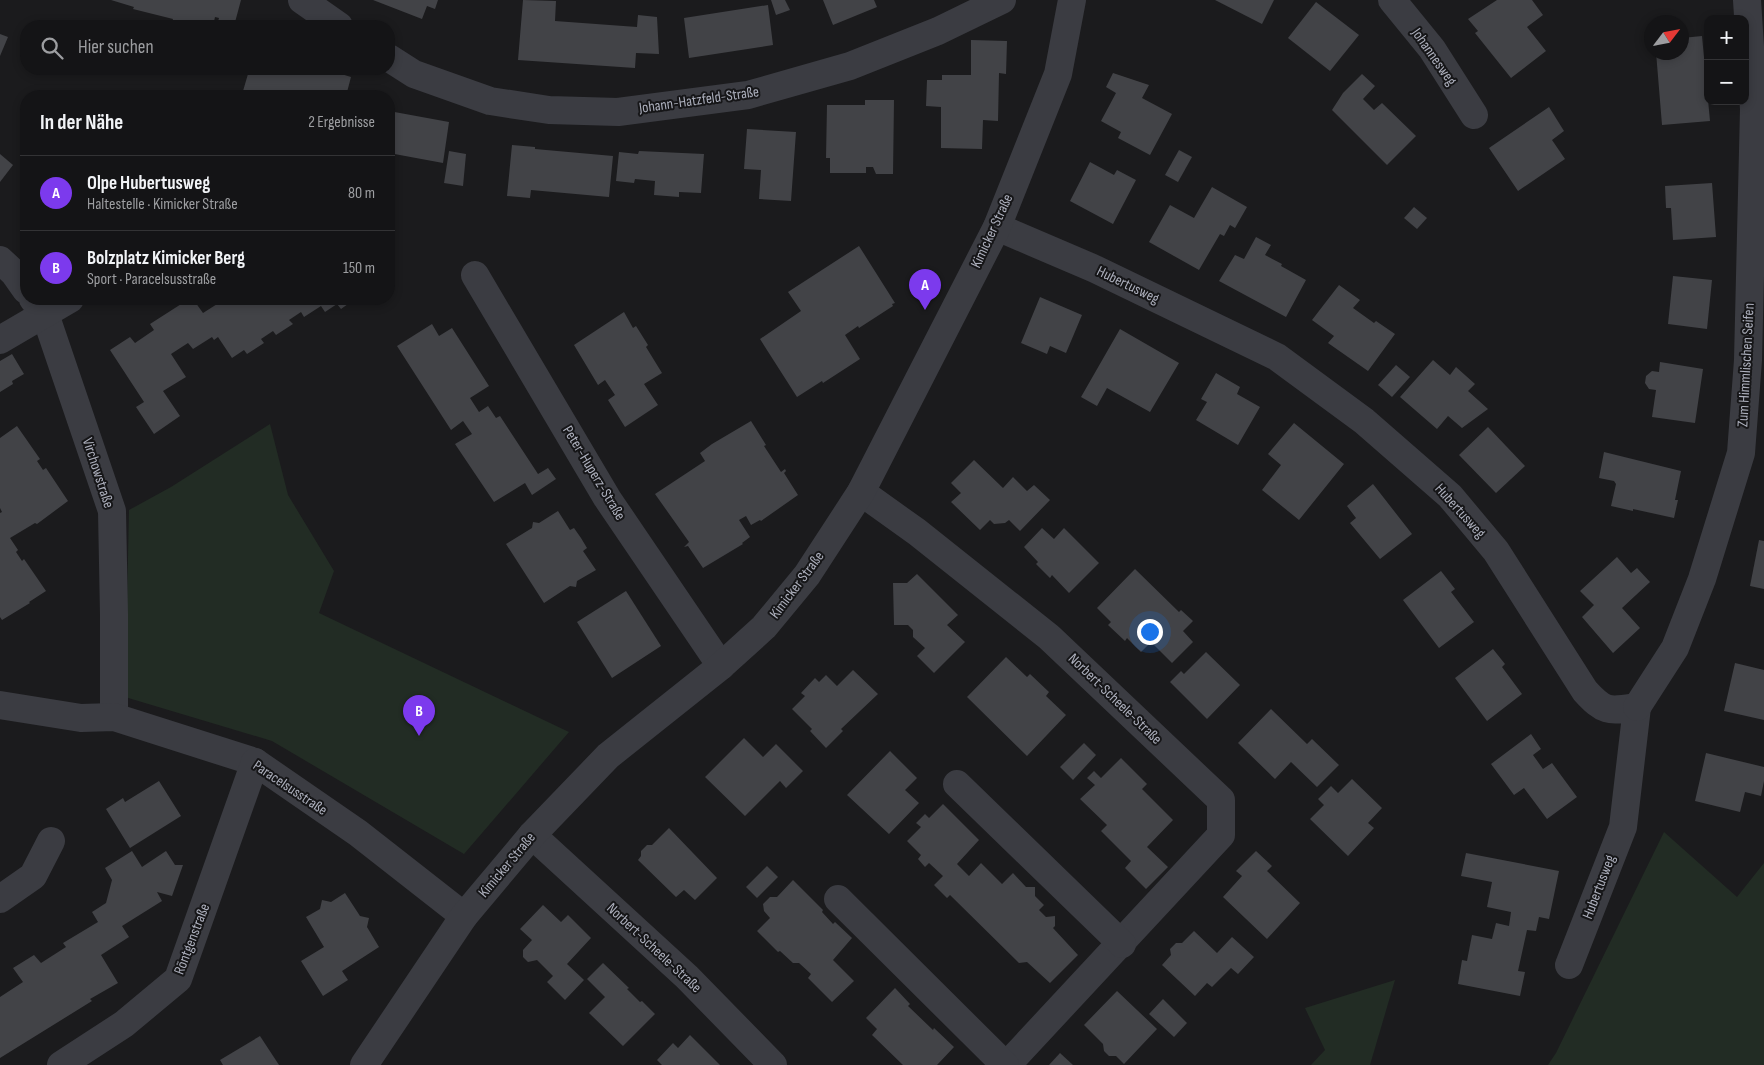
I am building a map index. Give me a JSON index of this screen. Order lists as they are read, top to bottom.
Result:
{
  "streets": {
    "street": [
      "Johannesweg",
      "Johann-Hatzfeld-Straße",
      "Kimicker Straße",
      "Hubertusweg",
      "Zum Himmlischen Seifen",
      "Virchowstraße",
      "Peter-Huperz-Straße",
      "Norbert-Scheele-Straße",
      "Paracelsusstraße",
      "Röntgenstraße"
    ]
  },
  "crossings": [
    ["Kimicker Straße", "Hubertusweg"],
    ["Kimicker Straße", "Peter-Huperz-Straße"],
    ["Kimicker Straße", "Norbert-Scheele-Straße"],
    ["Kimicker Straße", "Paracelsusstraße"],
    ["Hubertusweg", "Zum Himmlischen Seifen"],
    ["Virchowstraße", "Paracelsusstraße"],
    ["Paracelsusstraße", "Röntgenstraße"]
  ],
  "north": "top right",
  "page": {
    "map_buttons": ["+", "−"],
    "search": "Hier suchen",
    "heading": ["In der Nähe", "2 Ergebnisse"],
    "list": [
      {
        "mark": "A",
        "name": "Olpe Hubertusweg",
        "note": "Haltestelle · Kimicker Straße",
        "value": "80 m"
      },
      {
        "mark": "B",
        "name": "Bolzplatz Kimicker Berg",
        "note": "Sport · Paracelsusstraße",
        "value": "150 m"
      }
    ],
    "pins": ["A", "B"]
  }
}
